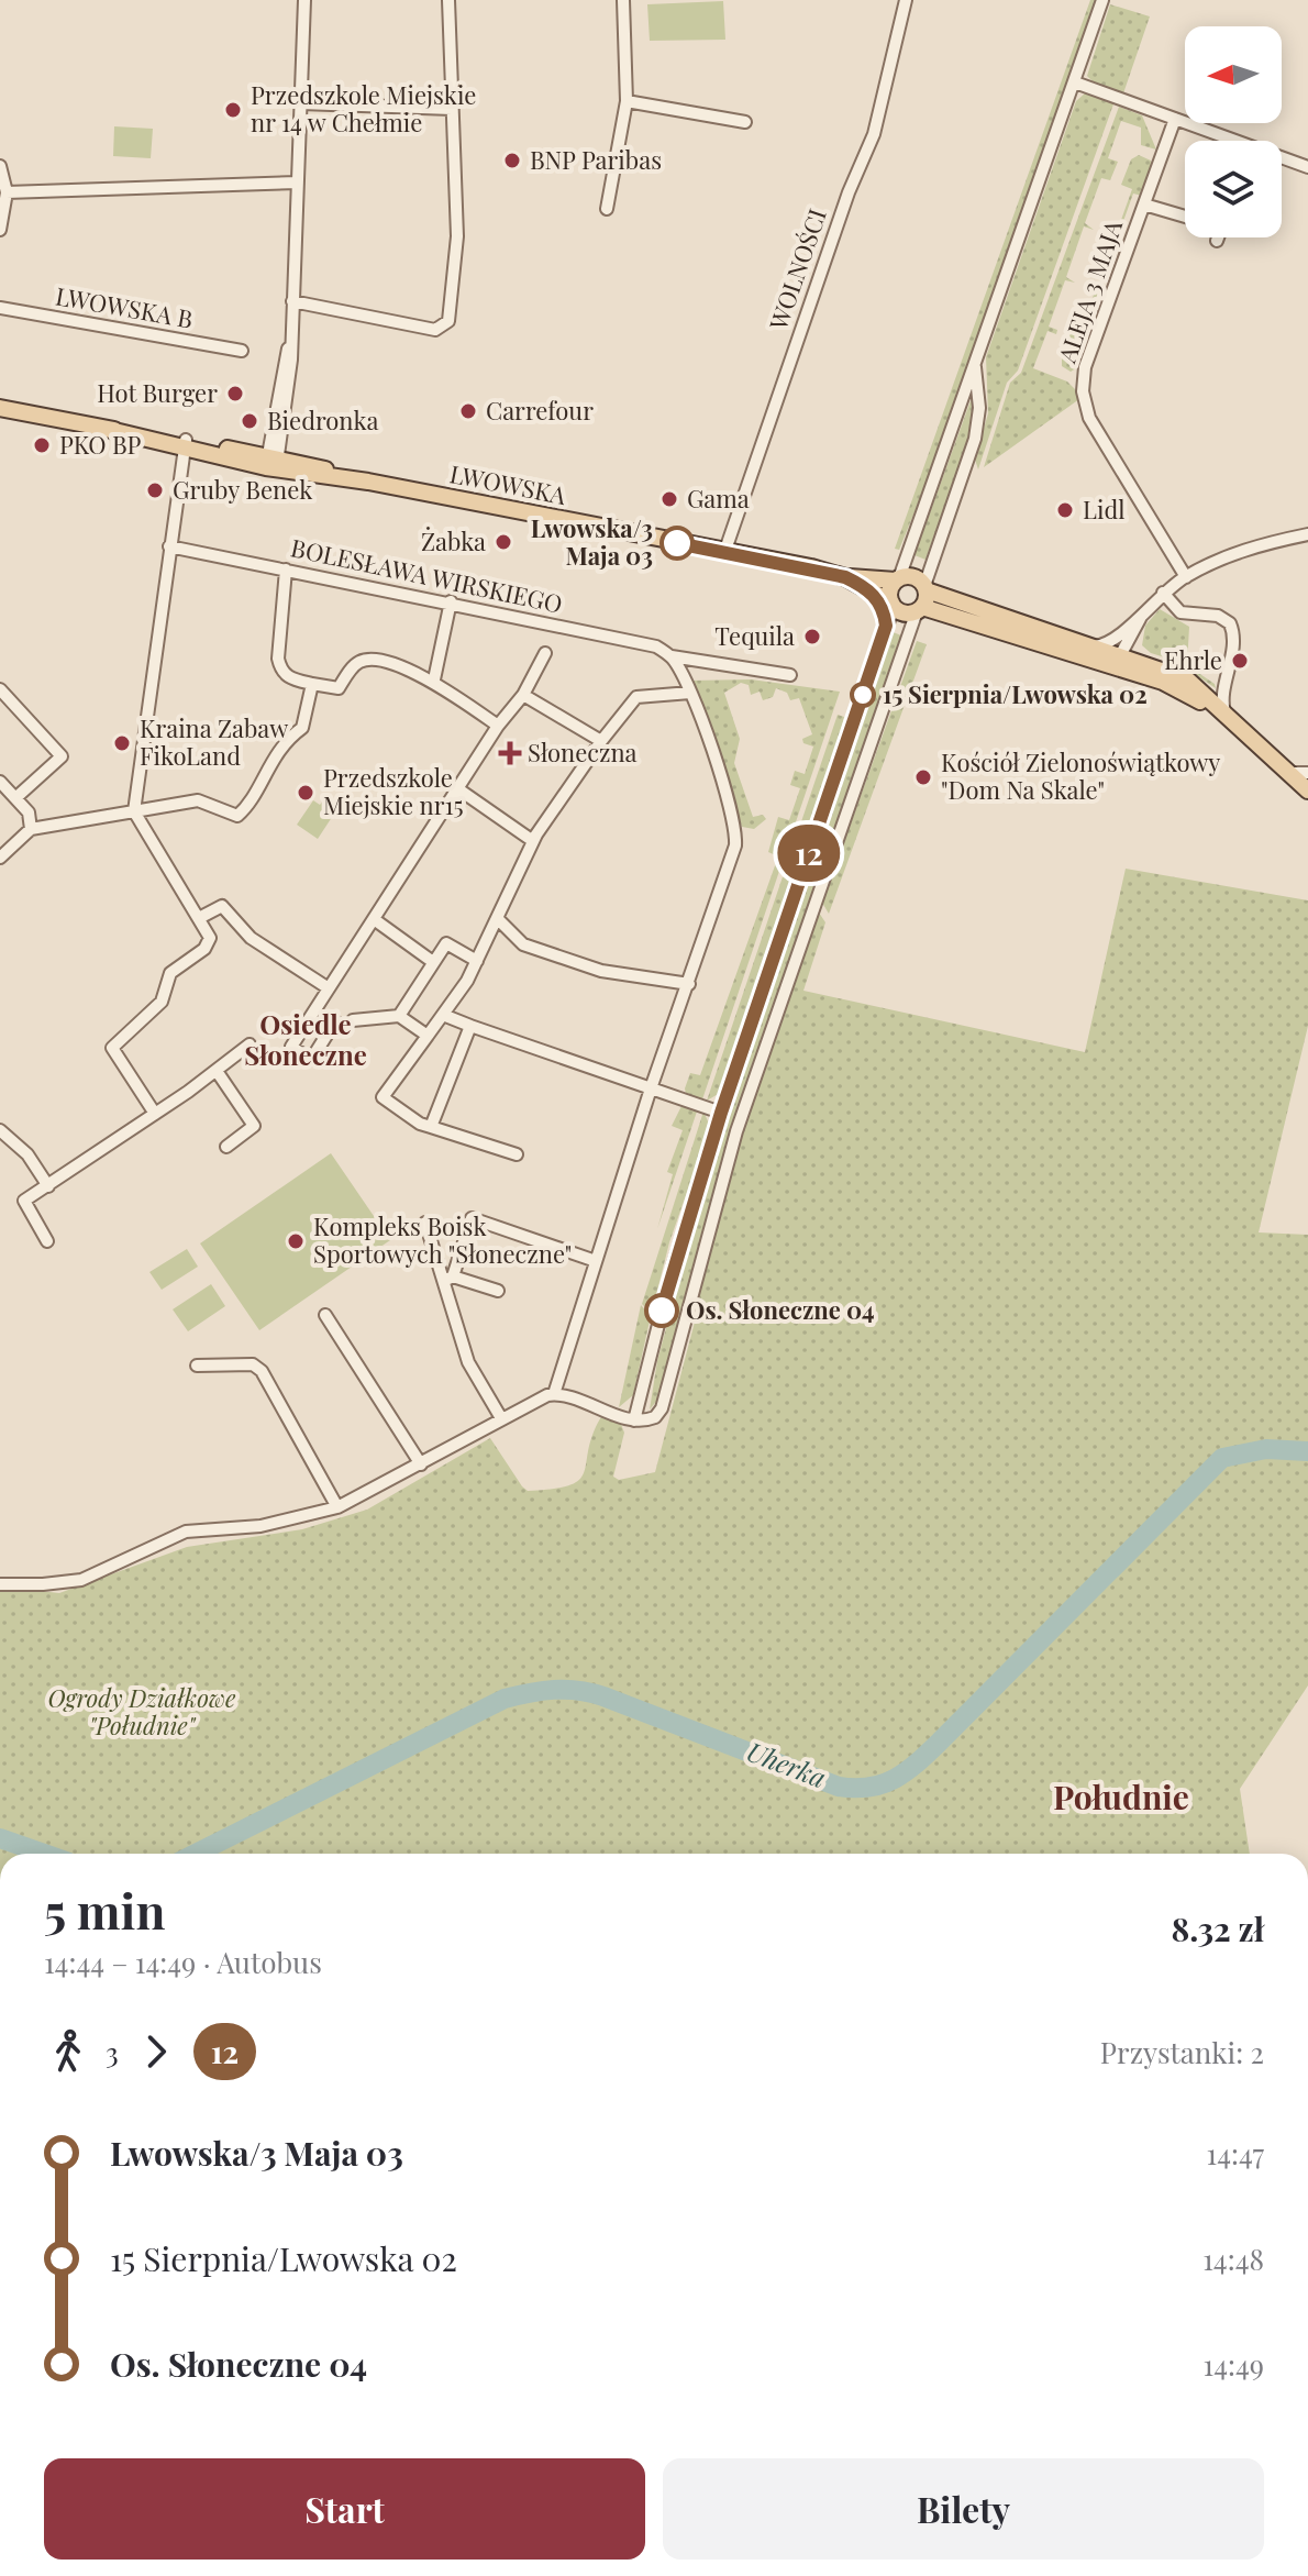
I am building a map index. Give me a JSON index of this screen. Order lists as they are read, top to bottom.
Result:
{
  "streets": {
    "main road": ["LWOWSKA"],
    "street": [
      "WOLNOŚCI",
      "ALEJA 3 MAJA",
      "LWOWSKA B",
      "BOLESŁAWA WIRSKIEGO"
    ]
  },
  "crossings": [
    ["WOLNOŚCI", "LWOWSKA"]
  ],
  "districts": ["Osiedle Słoneczne", "Południe"],
  "water": ["Uherka"],
  "parks": ["Ogrody Działkowe \"Południe\""],
  "places": {
    "other": [
      "Przedszkole Miejskie nr 14 w Chełmie",
      "BNP Paribas",
      "Hot Burger",
      "Carrefour",
      "Biedronka",
      "PKO BP",
      "Gruby Benek",
      "Gama",
      "Lidl",
      "Żabka",
      "Lwowska/3 Maja 03",
      "Tequila",
      "Ehrle",
      "15 Sierpnia/Lwowska 02",
      "Kraina Zabaw FikoLand",
      "Kościół Zielonoświątkowy \"Dom Na Skale\"",
      "Przedszkole Miejskie nr15",
      "Kompleks Boisk Sportowych \"Słoneczne\"",
      "Os. Słoneczne 04"
    ],
    "health": ["Słoneczna"]
  },
  "lines": ["bus line 12"],
  "north": "left",
  "page": {
    "on_map": "12",
    "heading": ["5 min", "14:44 – 14:49 · Autobus", "8.32 zł"],
    "legs": ["3", "12", "Przystanki: 2"],
    "list": [
      {
        "name": "Lwowska/3 Maja 03",
        "value": "14:47"
      },
      {
        "name": "15 Sierpnia/Lwowska 02",
        "value": "14:48"
      },
      {
        "name": "Os. Słoneczne 04",
        "value": "14:49"
      }
    ],
    "buttons": ["Start", "Bilety"]
  }
}
